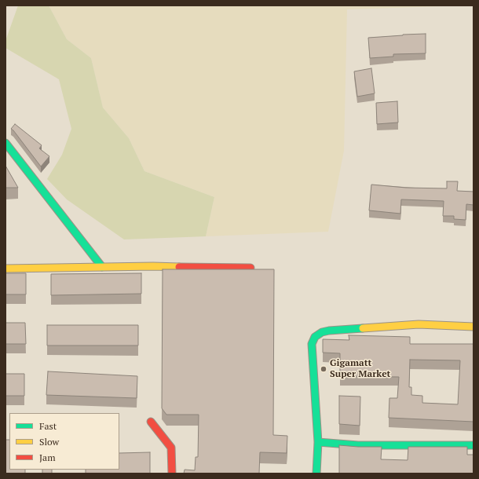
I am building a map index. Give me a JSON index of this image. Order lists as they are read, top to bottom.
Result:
{
  "places": ["Gigamatt Super Market"],
  "legend": ["Fast", "Slow", "Jam"]
}
